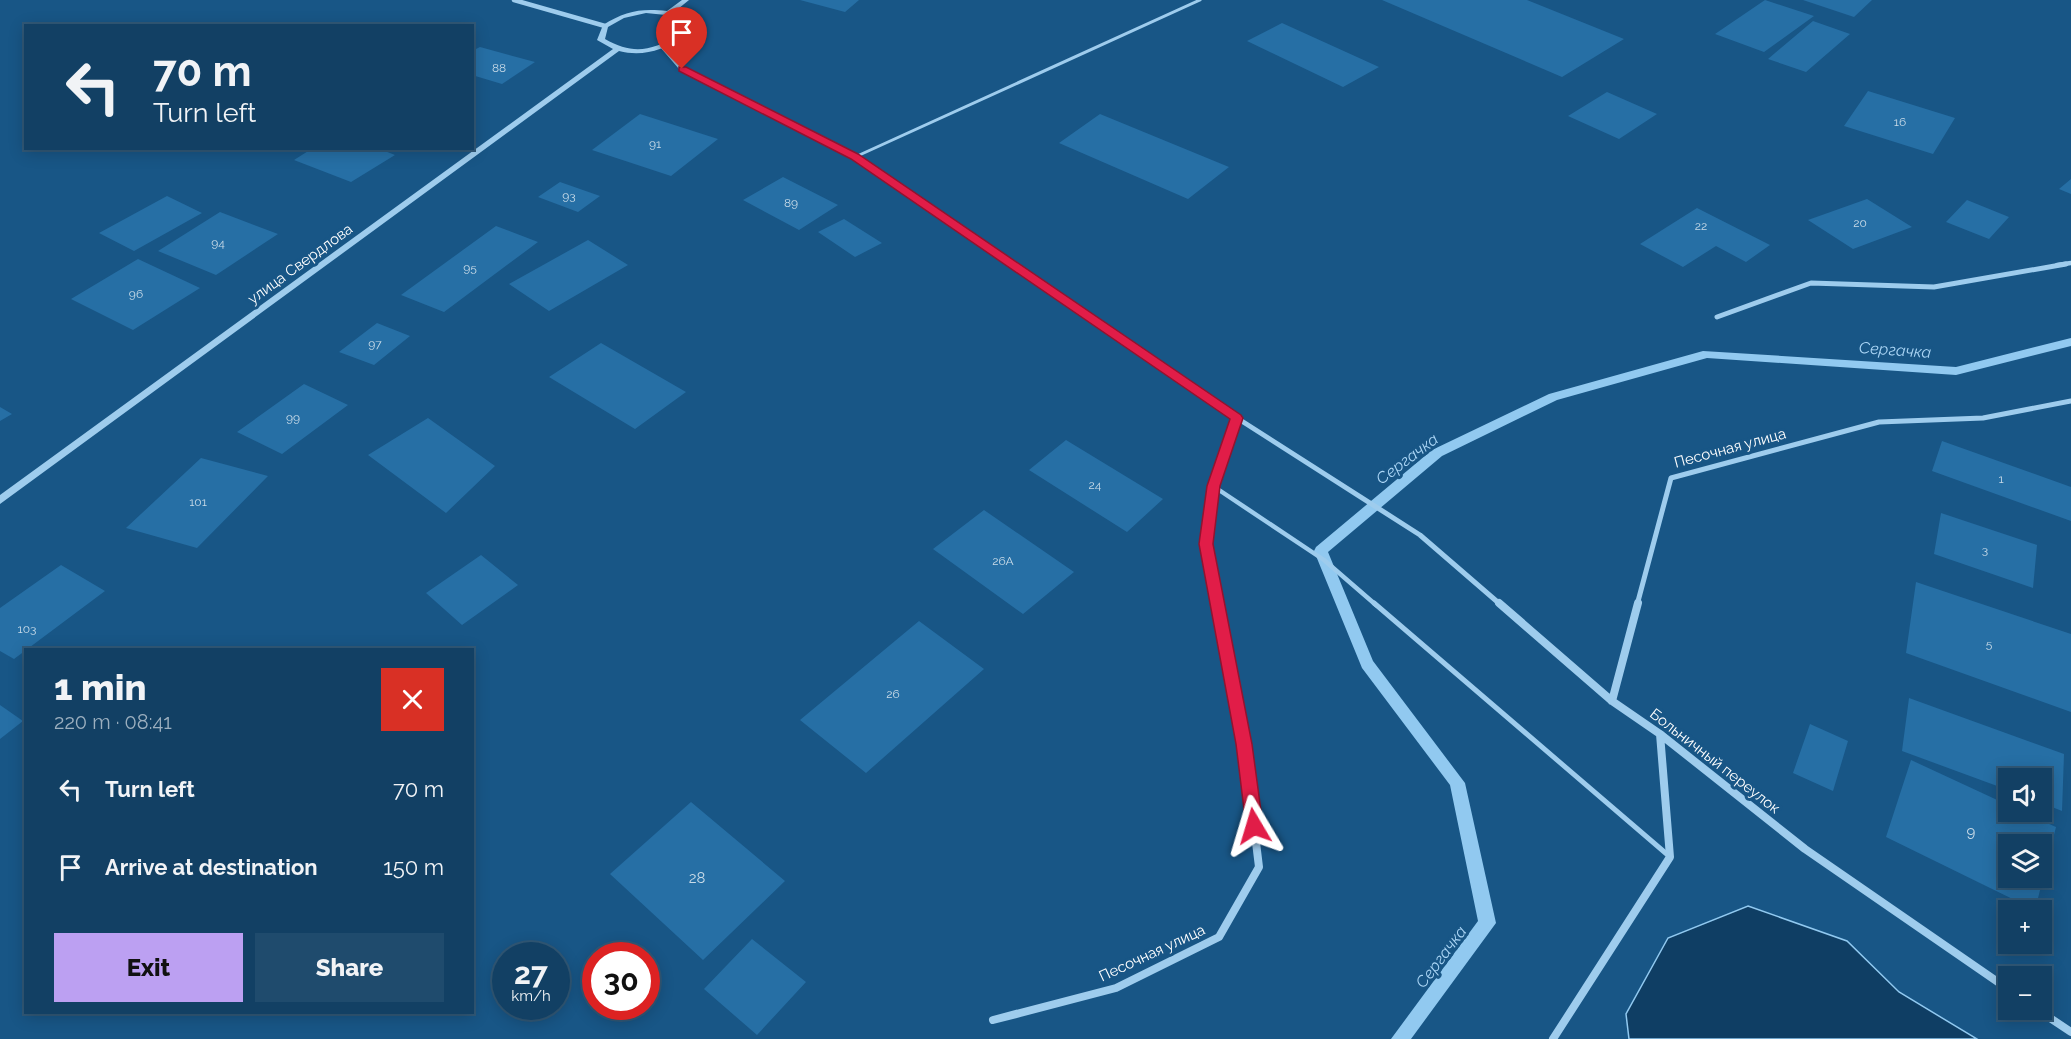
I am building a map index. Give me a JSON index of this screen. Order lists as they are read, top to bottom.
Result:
{
  "streets": {
    "street": ["улица Свердлова", "Песочная улица", "Больничный переулок"]
  },
  "crossings": [
    ["Песочная улица", "Больничный переулок"]
  ],
  "water": ["Сергачка"],
  "house_numbers": [
    "88",
    "16",
    "91",
    "93",
    "89",
    "20",
    "22",
    "94",
    "95",
    "96",
    "97",
    "99",
    "1",
    "24",
    "101",
    "3",
    "26А",
    "103",
    "5",
    "26",
    "9",
    "28"
  ],
  "page": {
    "turn": ["70 m", "Turn left"],
    "heading": ["1 min", "220 m · 08:41"],
    "list": [
      {
        "name": "Turn left",
        "value": "70 m"
      },
      {
        "name": "Arrive at destination",
        "value": "150 m"
      }
    ],
    "map_buttons": ["+", "−"],
    "buttons": ["Exit", "Share"],
    "speed": "27 km/h",
    "limit": "30"
  }
}
